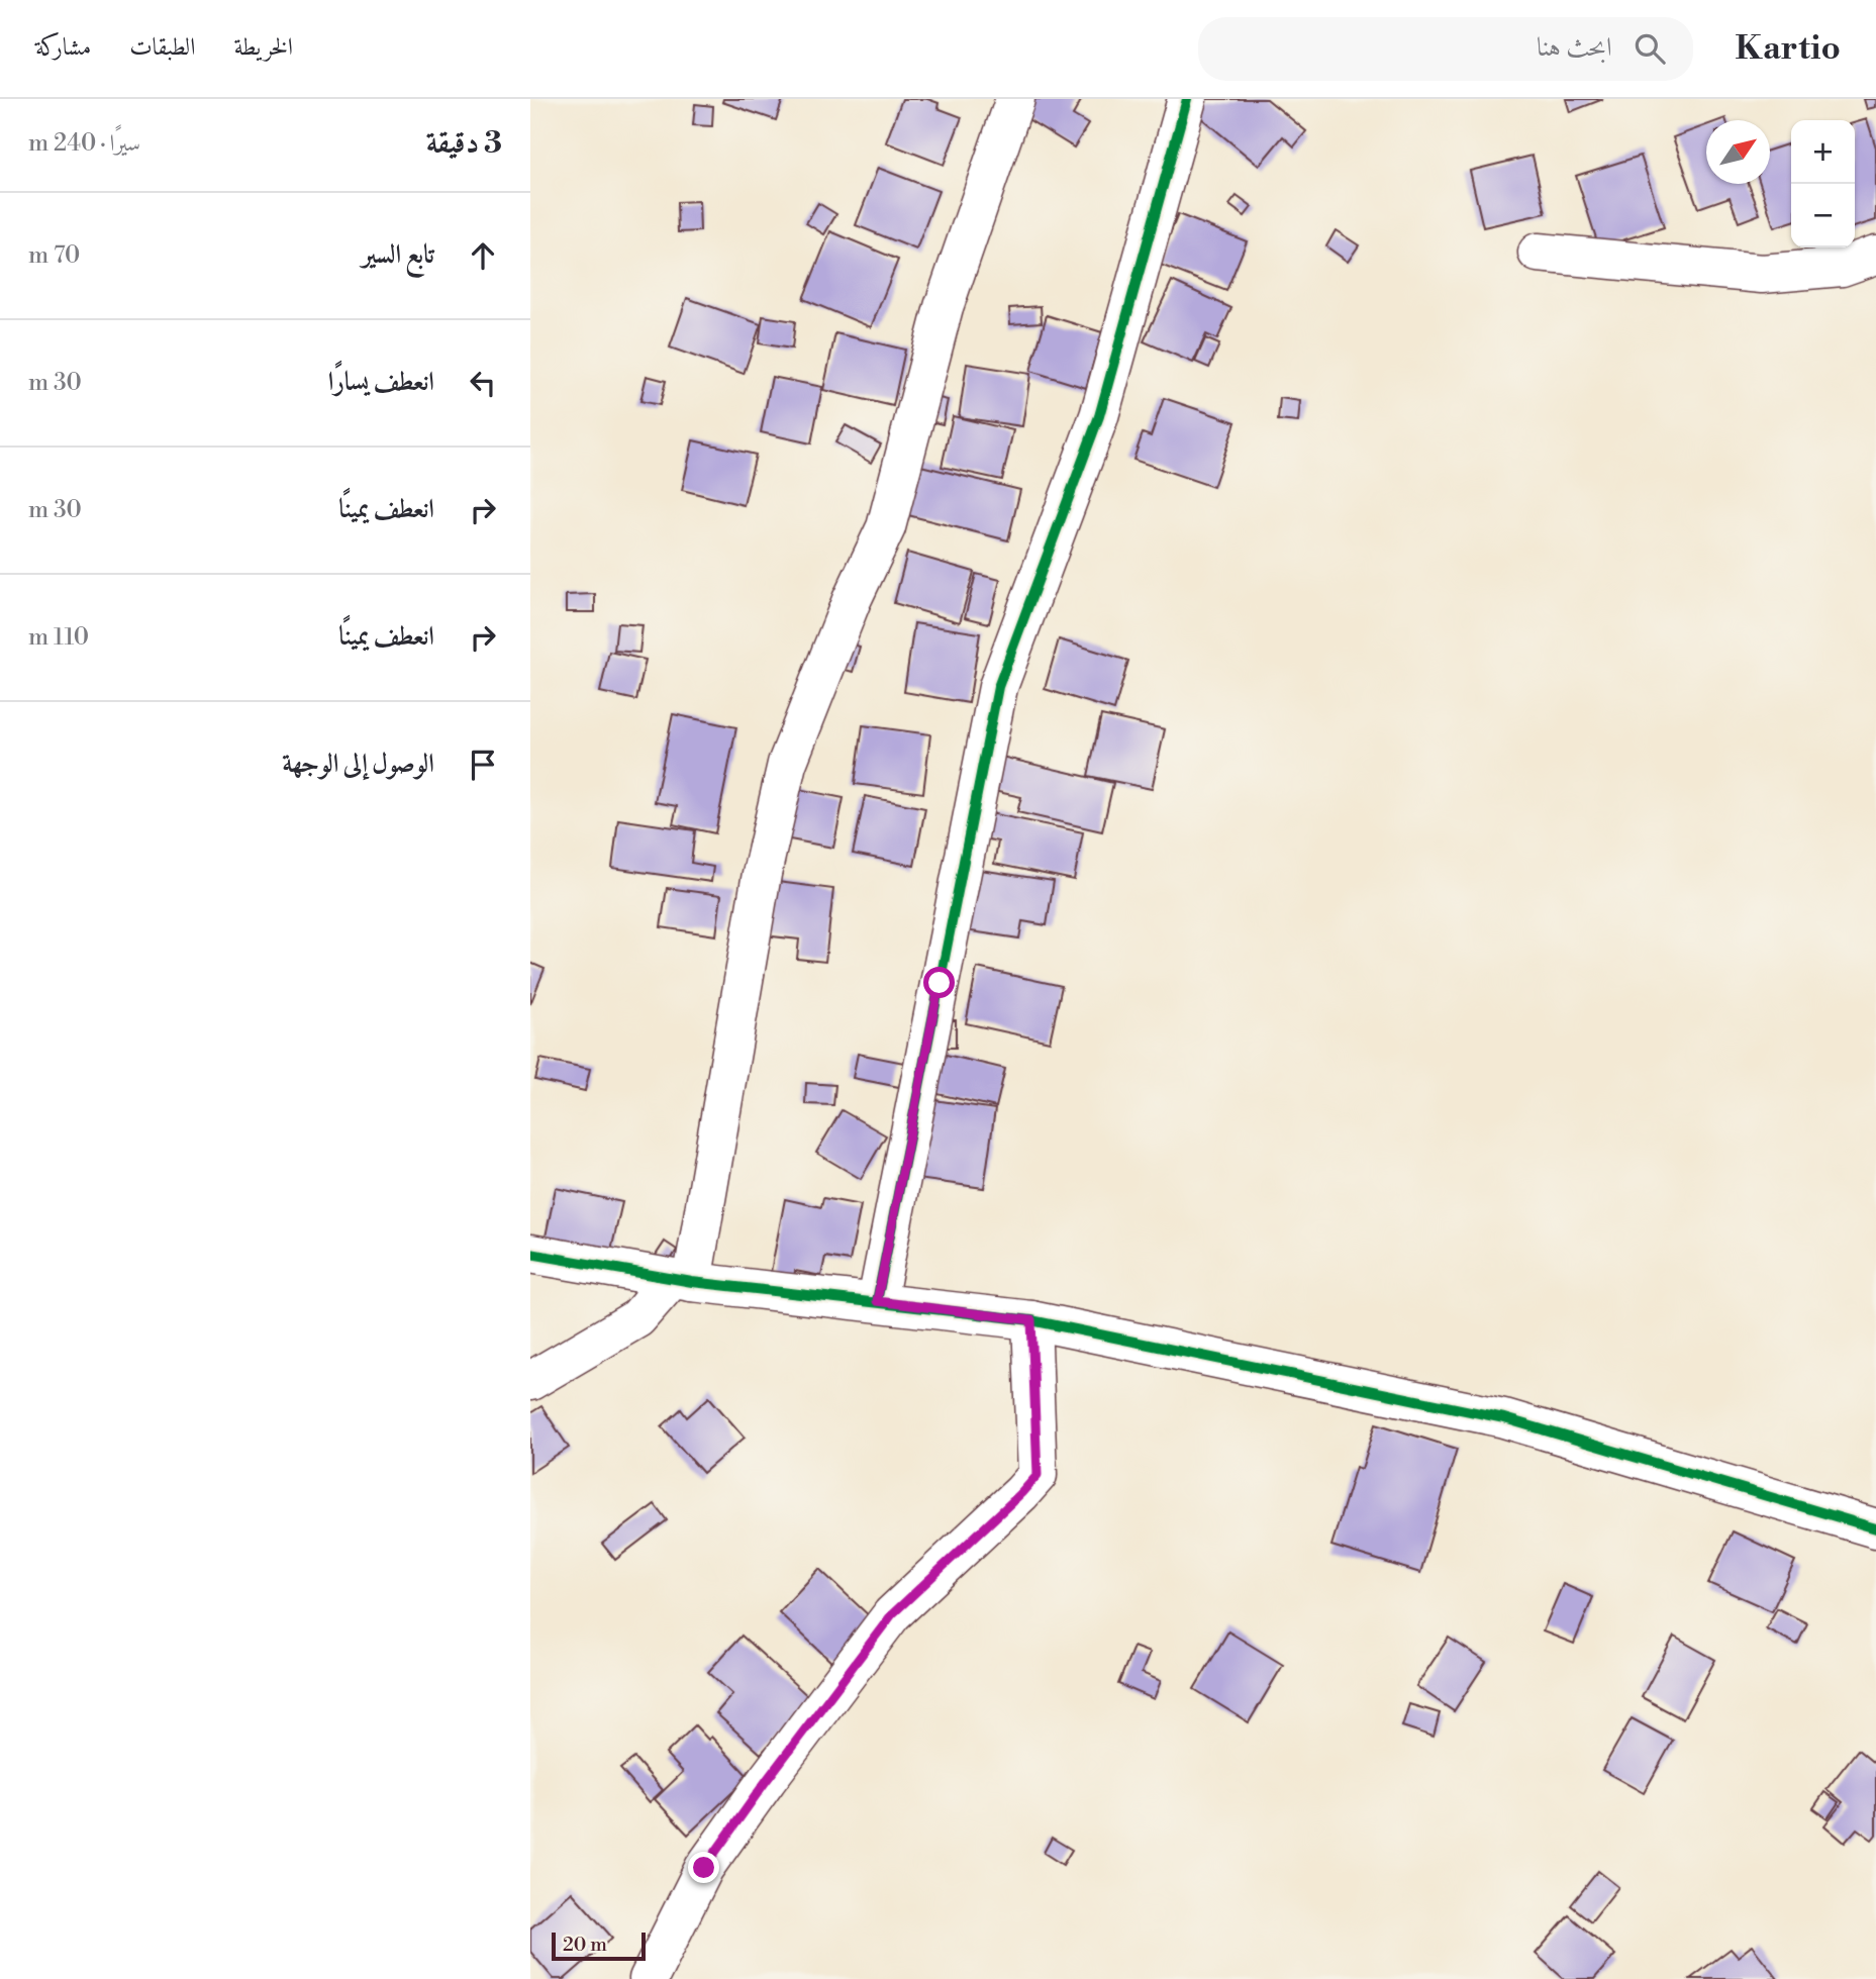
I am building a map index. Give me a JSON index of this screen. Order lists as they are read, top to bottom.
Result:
{
  "scale_bar": "20 m",
  "north": "top right",
  "page": {
    "header": "Kartio",
    "search": "ابحث هنا",
    "nav": ["الخريطة", "الطبقات", "مشاركة"],
    "heading": ["3 دقيقة", "سيرًا · 240 m"],
    "map_buttons": ["+", "−"],
    "list": [
      ["تابع السير", "70 m"],
      ["انعطف يسارًا", "30 m"],
      ["انعطف يمينًا", "30 m"],
      ["انعطف يمينًا", "110 m"],
      "الوصول إلى الوجهة"
    ],
    "scale": "20 m"
  }
}
